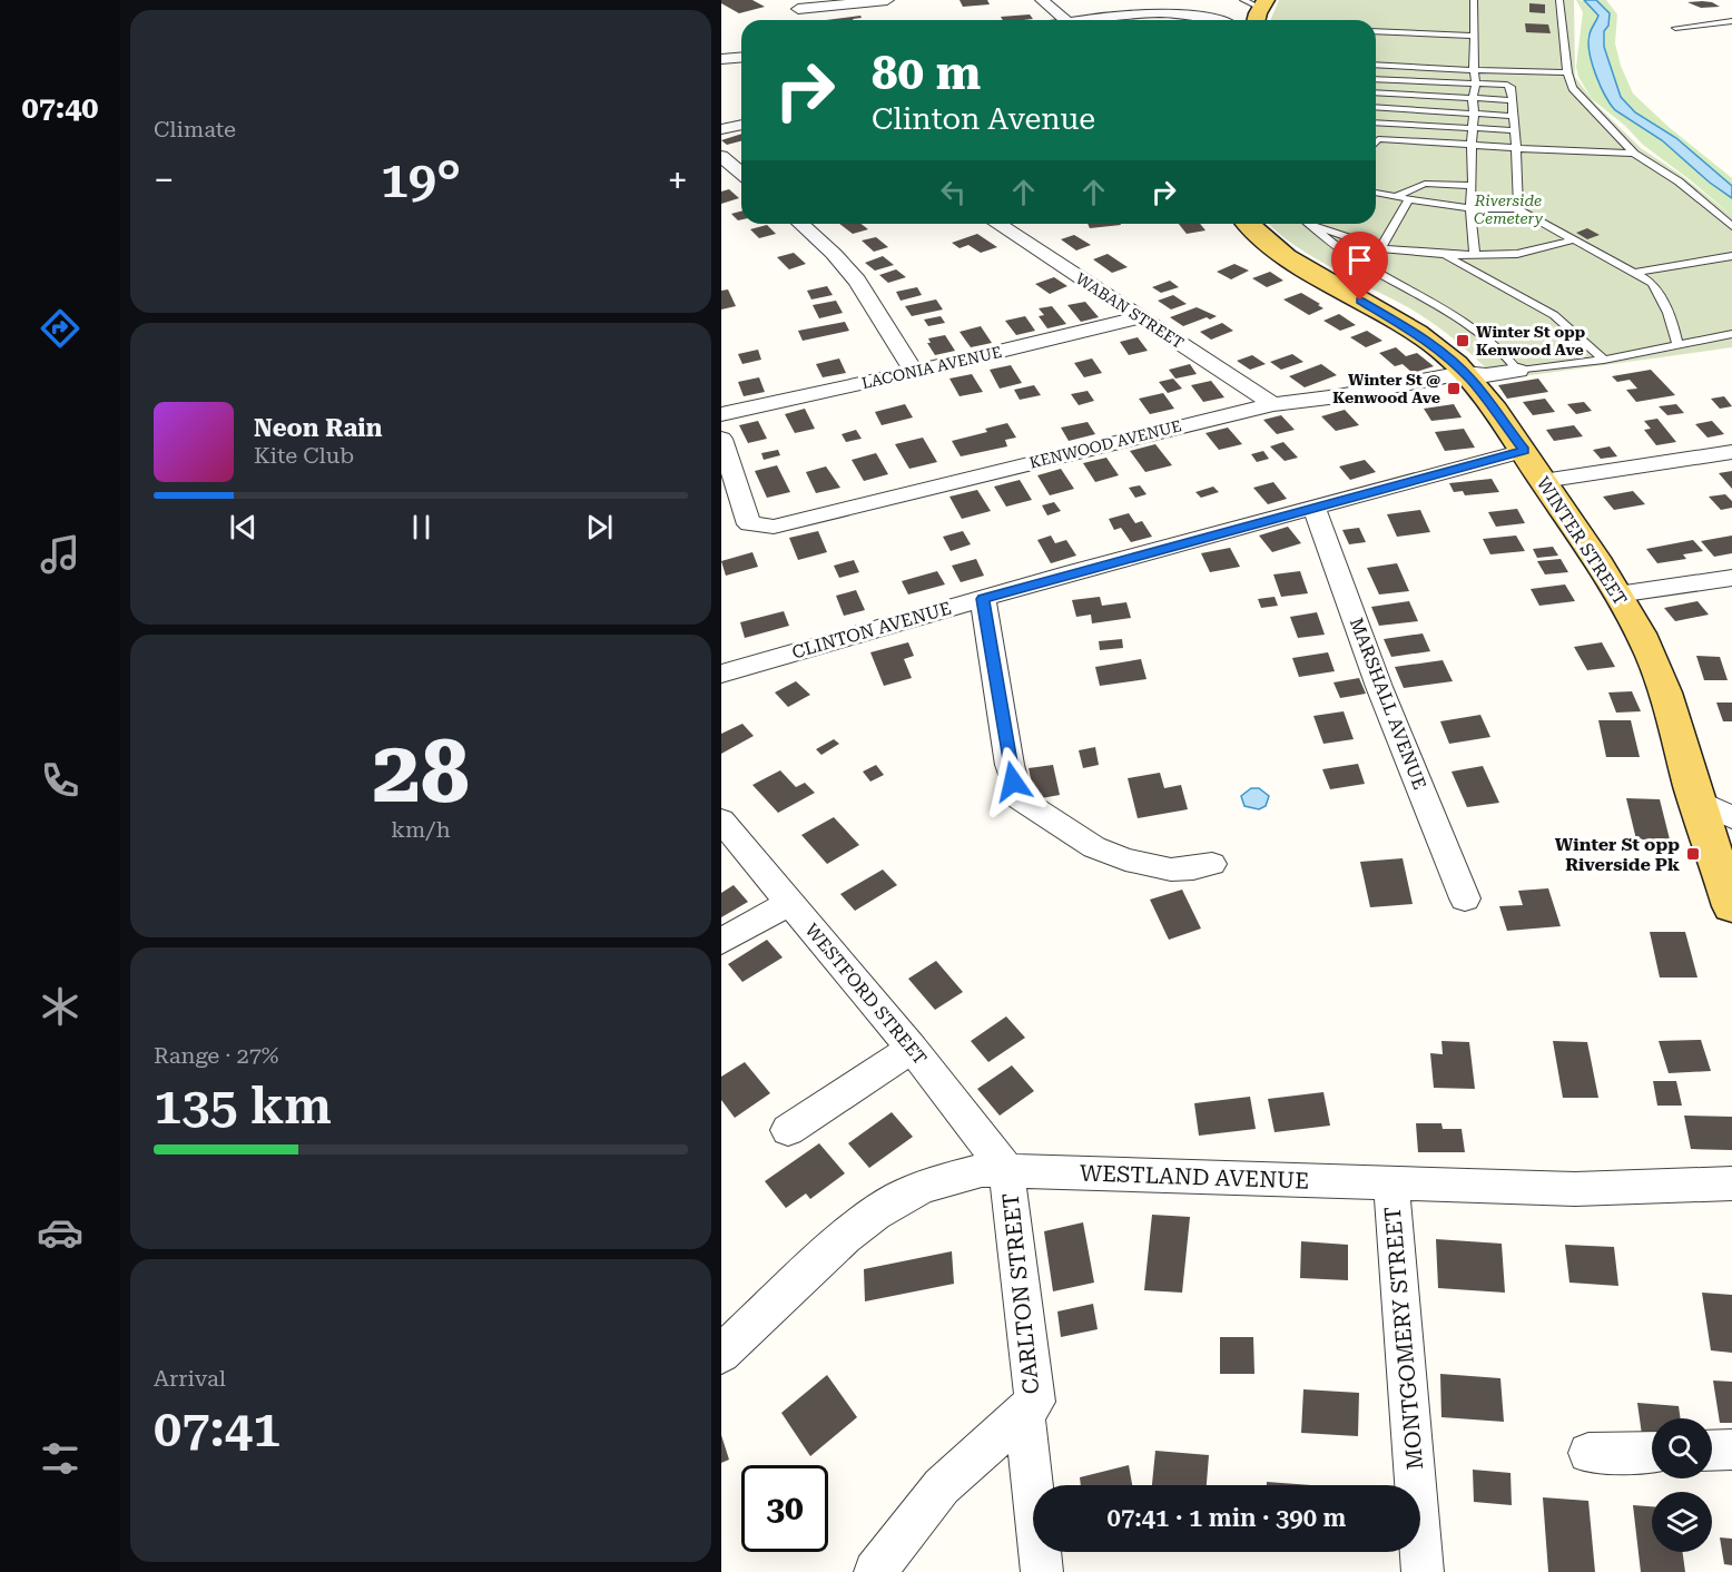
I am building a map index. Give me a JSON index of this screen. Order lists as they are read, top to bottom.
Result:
{
  "streets": {
    "main road": ["WINTER STREET"],
    "street": [
      "WABAN STREET",
      "LACONIA AVENUE",
      "KENWOOD AVENUE",
      "CLINTON AVENUE",
      "MARSHALL AVENUE",
      "WESTFORD STREET",
      "WESTLAND AVENUE",
      "CARLTON STREET",
      "MONTGOMERY STREET"
    ]
  },
  "crossings": [
    ["WABAN STREET", "LACONIA AVENUE"],
    ["WABAN STREET", "KENWOOD AVENUE"],
    ["KENWOOD AVENUE", "WINTER STREET"],
    ["WINTER STREET", "CLINTON AVENUE"],
    ["CLINTON AVENUE", "MARSHALL AVENUE"],
    ["WESTFORD STREET", "WESTLAND AVENUE"],
    ["WESTFORD STREET", "CARLTON STREET"],
    ["WESTLAND AVENUE", "CARLTON STREET"],
    ["WESTLAND AVENUE", "MONTGOMERY STREET"]
  ],
  "parks": ["Riverside Cemetery"],
  "places": {
    "transit": ["Winter St opp Kenwood Ave", "Winter St @ Kenwood Ave", "Winter St opp Riverside Pk"]
  },
  "page": {
    "tabs": "07:40",
    "tile": [
      "Climate",
      ["28", "km/h"],
      ["Range · 27%", "135 km"],
      ["Arrival", "07:41"]
    ],
    "turn": ["80 m", "Clinton Avenue"],
    "heat": ["−", "19°", "+"],
    "song": ["Neon Rain", "Kite Club"],
    "limit": "30",
    "trip": "07:41 · 1 min · 390 m"
  }
}
